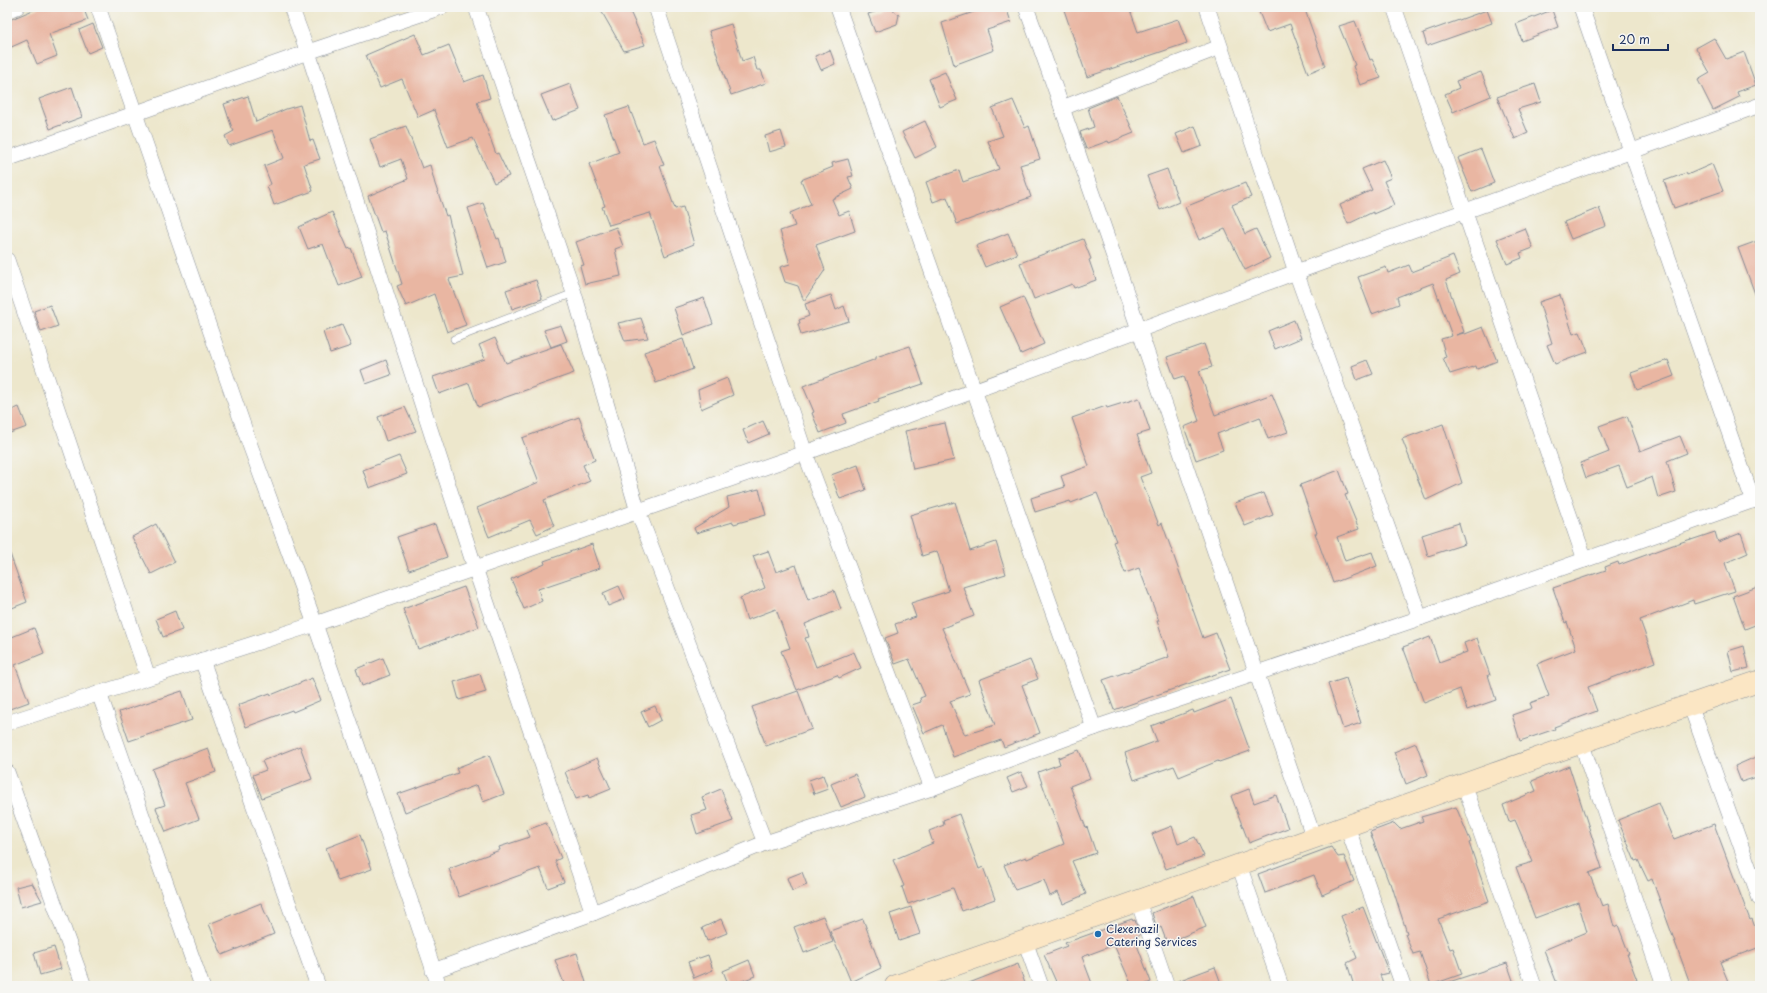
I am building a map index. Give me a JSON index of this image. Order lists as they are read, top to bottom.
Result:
{
  "places": ["Clexenazil Catering Services"],
  "scale_bar": "20 m"
}
